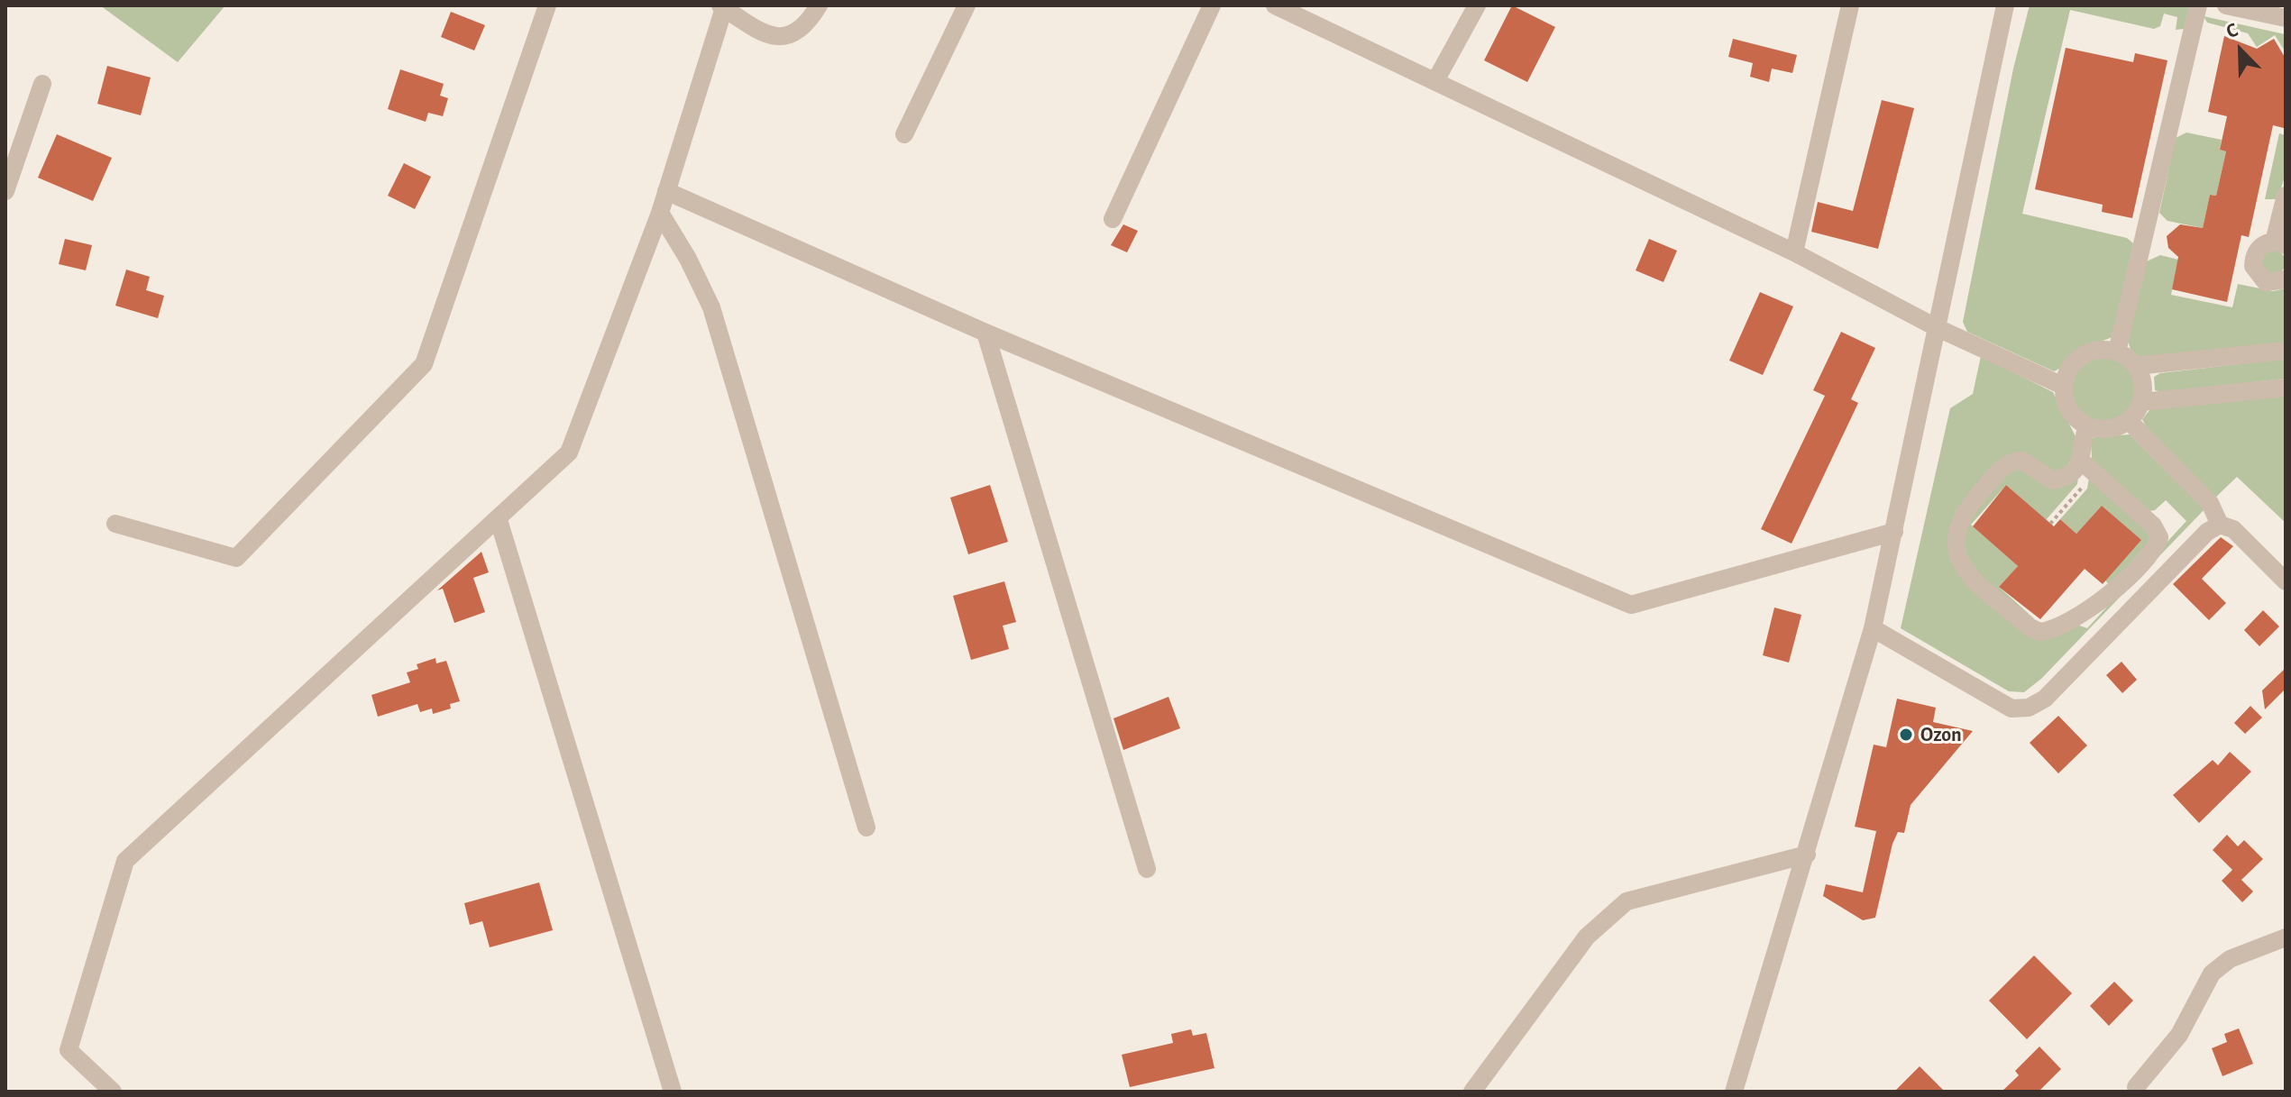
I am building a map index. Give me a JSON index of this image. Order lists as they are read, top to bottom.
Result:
{
  "places": ["Ozon"],
  "north": "top left"
}
